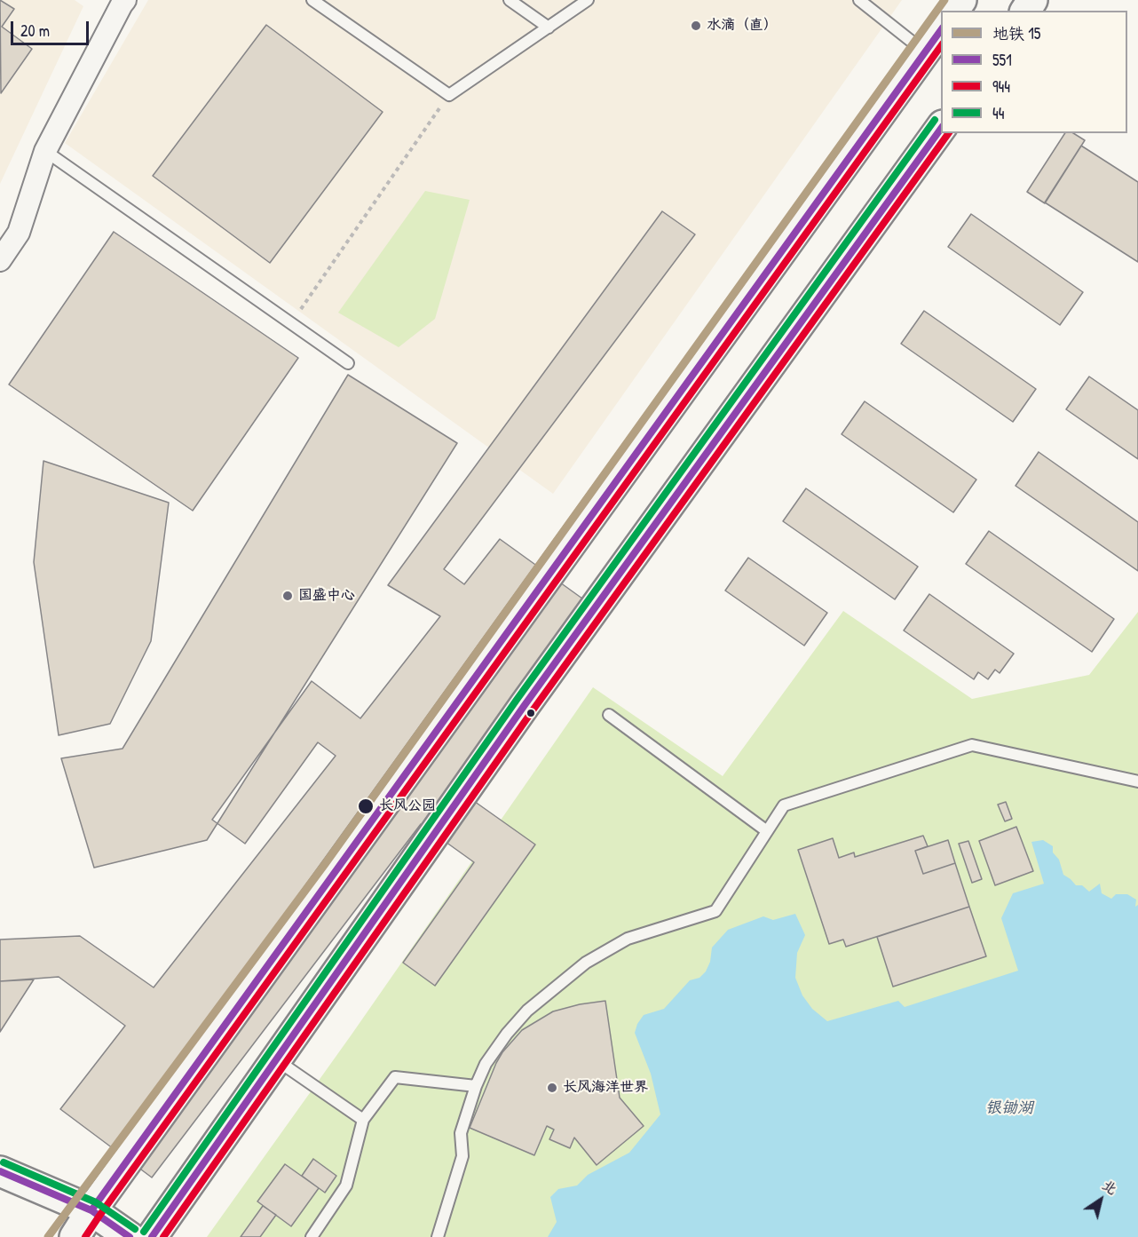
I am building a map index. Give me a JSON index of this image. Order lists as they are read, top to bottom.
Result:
{
  "water": ["银锄湖"],
  "places": [
    "水滴（直）",
    "国盛中心",
    "长风公园",
    "长风海洋世界"
  ],
  "lines": [
    "metro line 15",
    "transit line 551",
    "transit line 944",
    "transit line 44"
  ],
  "legend": [
    "地铁 15",
    "551",
    "944",
    "44"
  ],
  "scale_bar": "20 m",
  "north": "top right"
}
